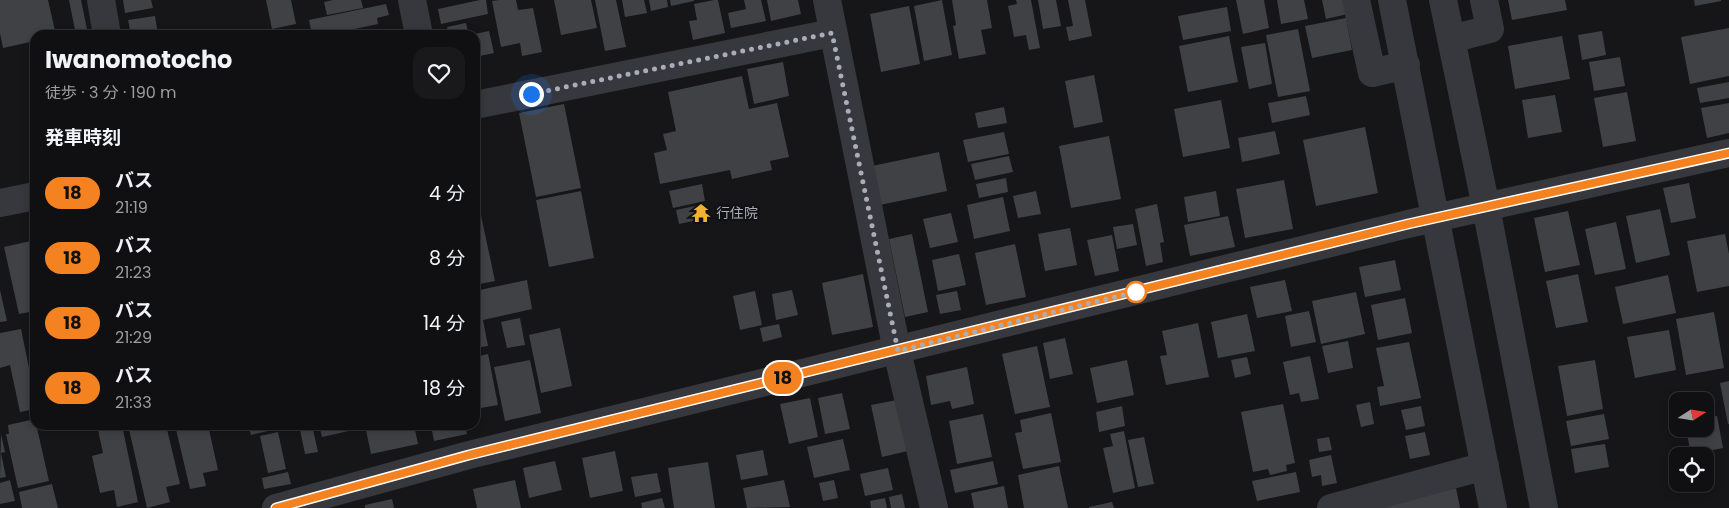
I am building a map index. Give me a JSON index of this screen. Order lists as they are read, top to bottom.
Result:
{
  "places": {
    "temple": ["行住院"]
  },
  "lines": ["bus line 18"],
  "north": "right",
  "page": {
    "on_map": "18",
    "heading": [
      ["Iwanomotocho", "徒歩 · 3 分 · 190 m"],
      "発車時刻"
    ],
    "list": [
      {
        "mark": "18",
        "name": "バス",
        "note": "21:19",
        "value": "4 分"
      },
      {
        "mark": "18",
        "name": "バス",
        "note": "21:23",
        "value": "8 分"
      },
      {
        "mark": "18",
        "name": "バス",
        "note": "21:29",
        "value": "14 分"
      },
      {
        "mark": "18",
        "name": "バス",
        "note": "21:33",
        "value": "18 分"
      }
    ]
  }
}
